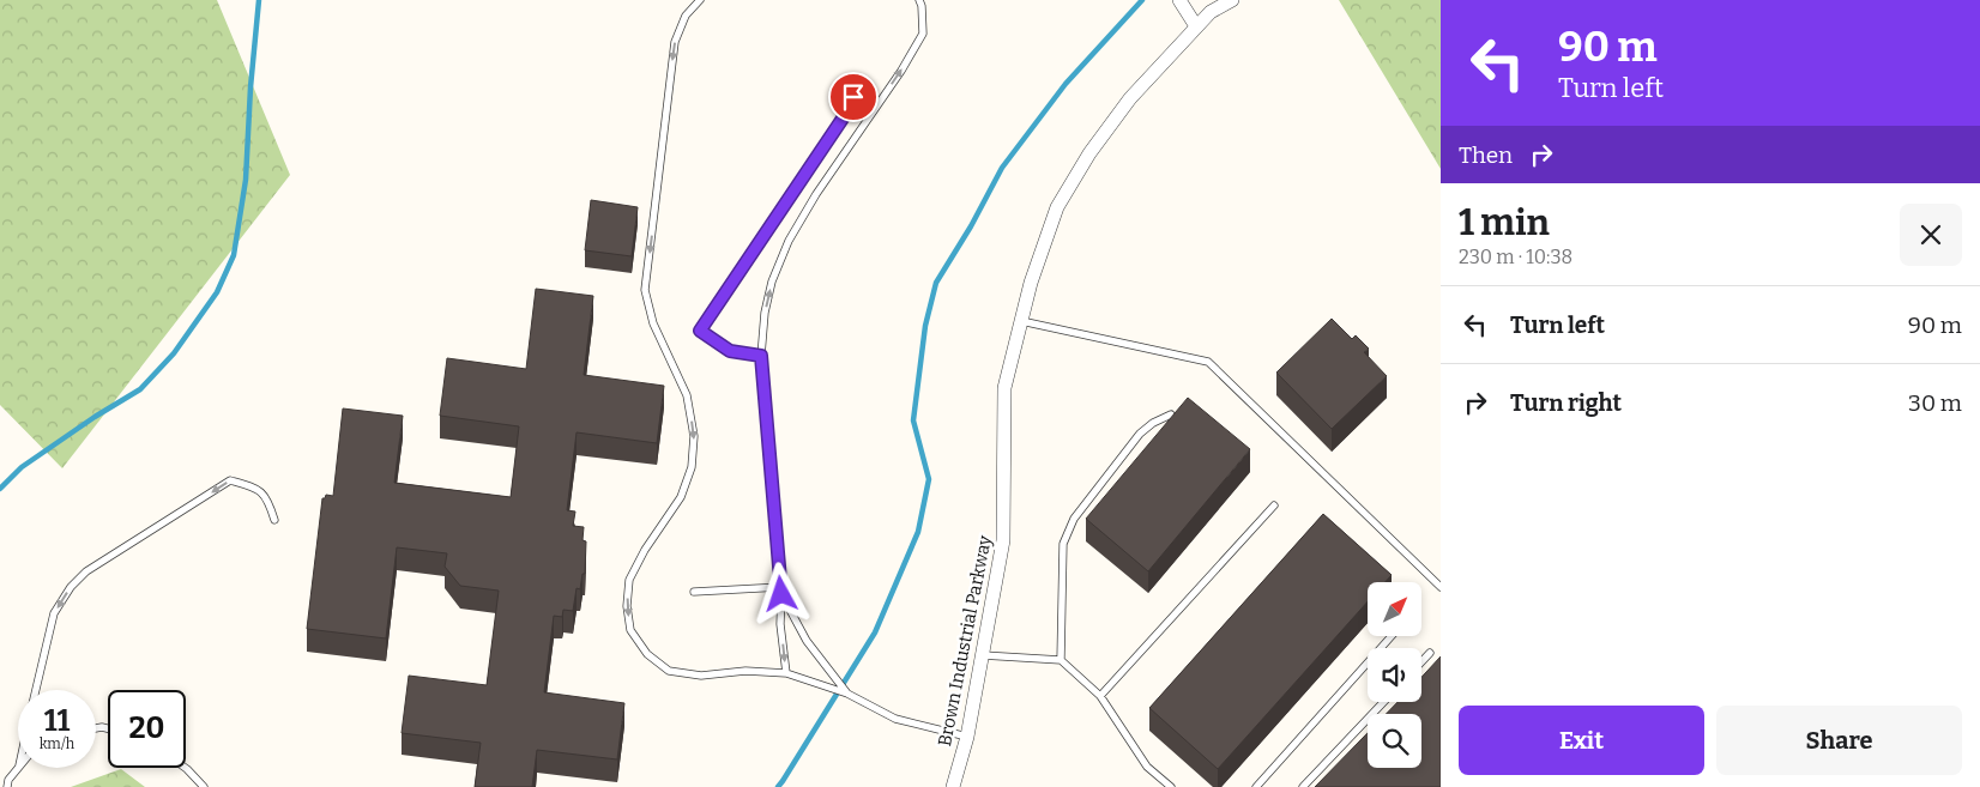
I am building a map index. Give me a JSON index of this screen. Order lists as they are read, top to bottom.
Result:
{
  "streets": {
    "street": ["Brown Industrial Parkway"]
  },
  "north": "top right",
  "page": {
    "turn": ["90 m", "Turn left"],
    "then": "Then",
    "heading": ["1 min", "230 m · 10:38"],
    "list": [
      {
        "name": "Turn left",
        "value": "90 m"
      },
      {
        "name": "Turn right",
        "value": "30 m"
      }
    ],
    "speed": "11 km/h",
    "limit": "20",
    "buttons": ["Exit", "Share"]
  }
}
